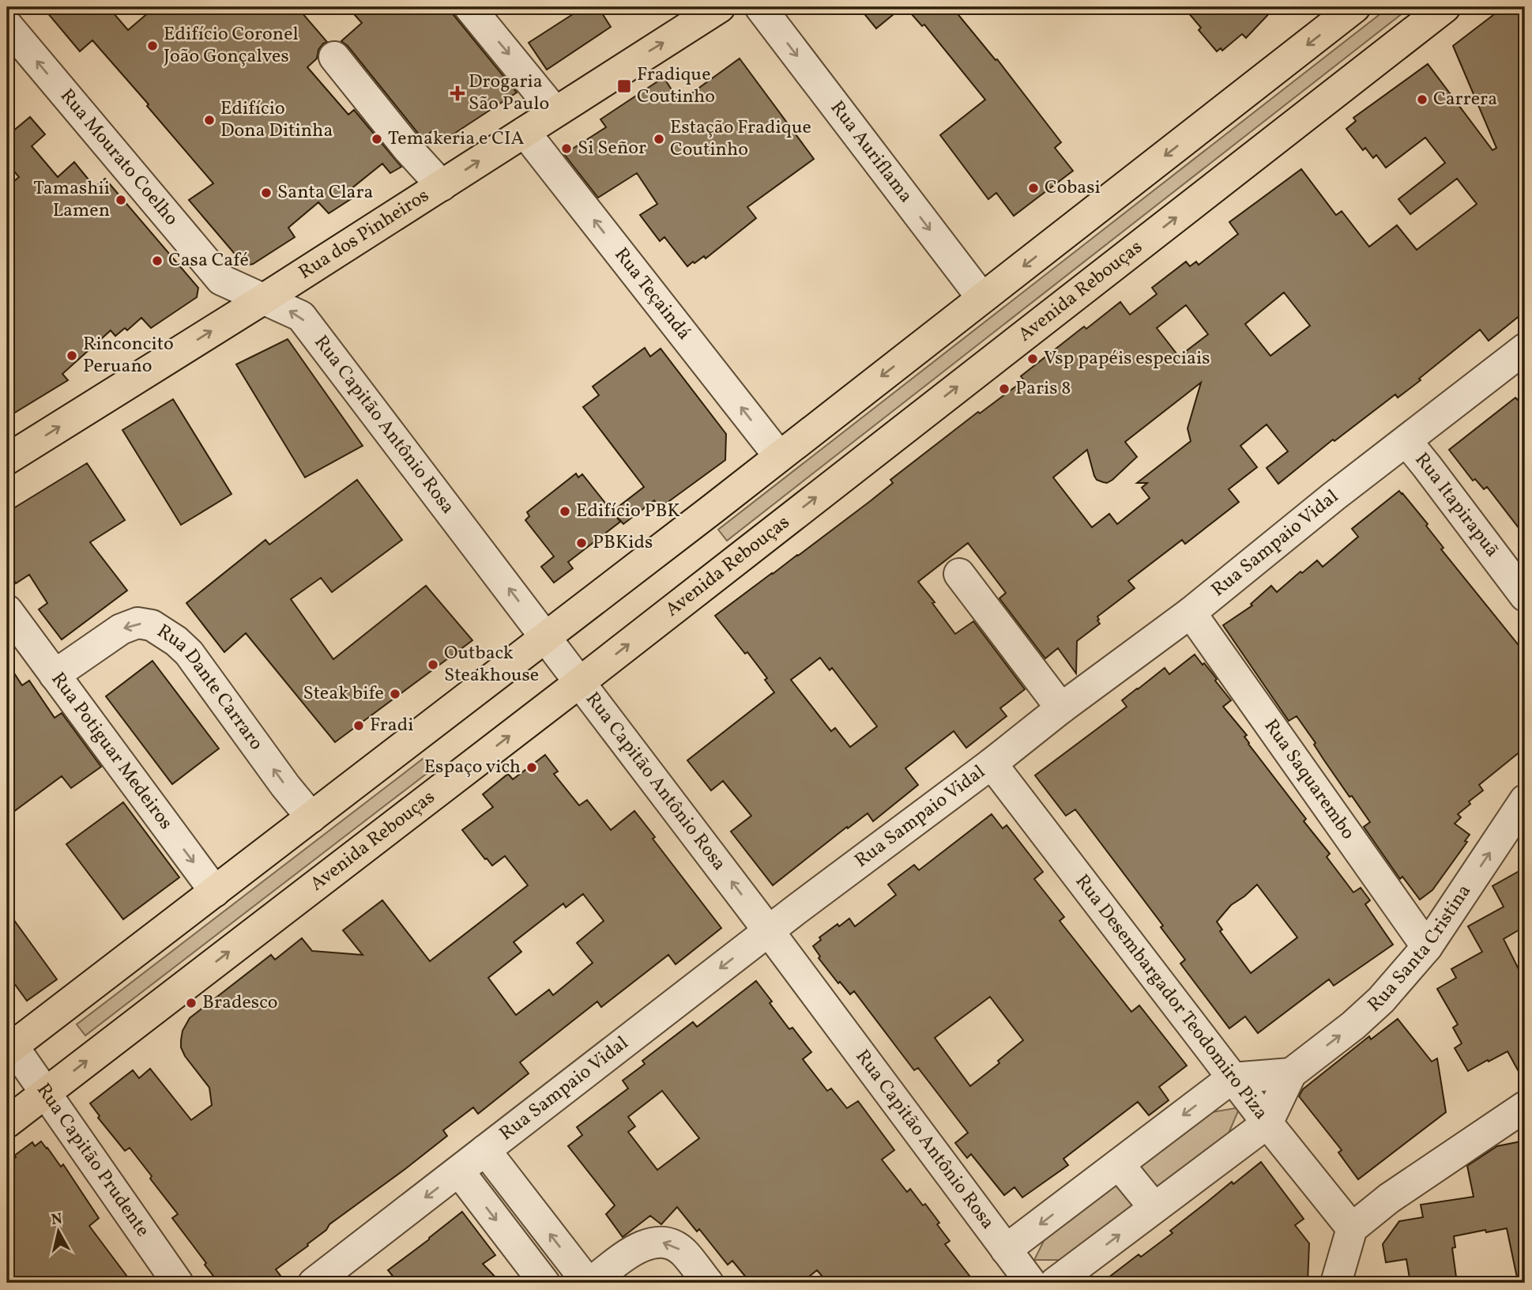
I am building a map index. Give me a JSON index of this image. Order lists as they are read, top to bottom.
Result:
{
  "streets": {
    "main road": ["Rua dos Pinheiros", "Avenida Rebouças"],
    "street": [
      "Rua Auriflama",
      "Rua Mourato Coelho",
      "Rua Teçaindá",
      "Rua Capitão Antônio Rosa",
      "Rua Itapirapuã",
      "Rua Sampaio Vidal",
      "Rua Dante Carraro",
      "Rua Potiguar Medeiros",
      "Rua Saquarembo",
      "Rua Santa Cristina",
      "Rua Desembargador Teodomiro Piza",
      "Rua Capitão Prudente"
    ]
  },
  "crossings": [
    ["Rua Mourato Coelho", "Rua dos Pinheiros"],
    ["Rua Mourato Coelho", "Rua Capitão Antônio Rosa"],
    ["Rua dos Pinheiros", "Rua Teçaindá"],
    ["Rua dos Pinheiros", "Rua Capitão Antônio Rosa"],
    ["Avenida Rebouças", "Rua Capitão Antônio Rosa"],
    ["Avenida Rebouças", "Rua Capitão Prudente"],
    ["Rua Capitão Antônio Rosa", "Rua Sampaio Vidal"],
    ["Rua Itapirapuã", "Rua Sampaio Vidal"],
    ["Rua Sampaio Vidal", "Rua Saquarembo"],
    ["Rua Sampaio Vidal", "Rua Desembargador Teodomiro Piza"],
    ["Rua Dante Carraro", "Rua Potiguar Medeiros"],
    ["Rua Saquarembo", "Rua Santa Cristina"],
    ["Rua Santa Cristina", "Rua Desembargador Teodomiro Piza"]
  ],
  "one_way": [
    "Rua Auriflama",
    "Rua Mourato Coelho",
    "Rua dos Pinheiros",
    "Rua Teçaindá",
    "Rua Capitão Antônio Rosa",
    "Rua Sampaio Vidal",
    "Rua Dante Carraro",
    "Rua Potiguar Medeiros"
  ],
  "places": {
    "other": [
      "Edifício Coronel João Gonçalves",
      "Carrera",
      "Edifício Dona Ditinha",
      "Temakeria e CIA",
      "Estação Fradique Coutinho",
      "Si Señor",
      "Cobasi",
      "Santa Clara",
      "Tamashii Lamen",
      "Casa Café",
      "Rinconcito Peruano",
      "Vsp papéis especiais",
      "Paris 8",
      "Edifício PBK",
      "PBKids",
      "Outback Steakhouse",
      "Steak bife",
      "Fradi",
      "Espaço vich",
      "Bradesco"
    ],
    "transit": ["Fradique Coutinho"],
    "health": ["Drogaria São Paulo"]
  },
  "north": "top"
}
